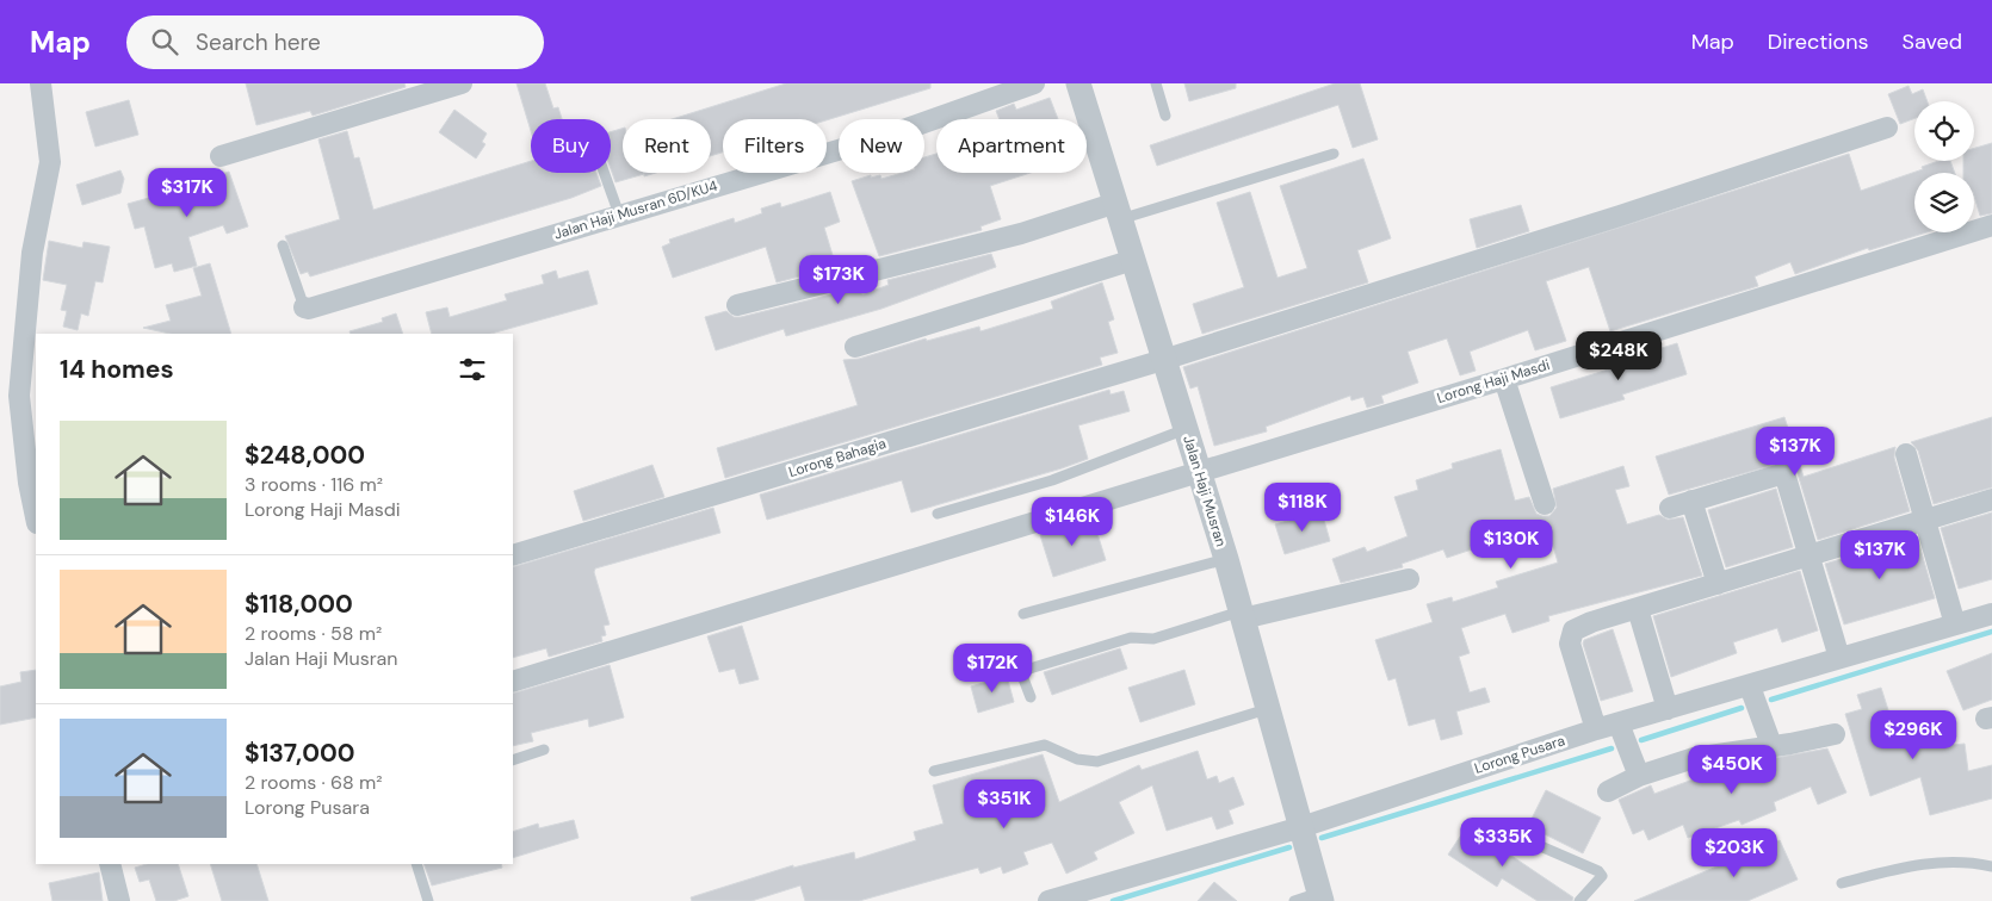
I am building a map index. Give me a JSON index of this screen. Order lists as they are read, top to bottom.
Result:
{
  "streets": {
    "street": [
      "Jalan Haji Musran 6D/KU4",
      "Lorong Haji Masdi",
      "Lorong Bahagia",
      "Jalan Haji Musran",
      "Lorong Pusara"
    ]
  },
  "crossings": [
    ["Lorong Haji Masdi", "Jalan Haji Musran"],
    ["Lorong Bahagia", "Jalan Haji Musran"],
    ["Jalan Haji Musran", "Lorong Pusara"]
  ],
  "page": {
    "header": "Map",
    "search": "Search here",
    "nav": ["Map", "Directions", "Saved"],
    "chip": [
      "Buy",
      "Rent",
      "Filters",
      "New",
      "Apartment"
    ],
    "price": [
      "$317K",
      "$173K",
      "$248K",
      "$137K",
      "$118K",
      "$146K",
      "$130K",
      "$137K",
      "$172K",
      "$296K",
      "$450K",
      "$351K",
      "$335K",
      "$203K"
    ],
    "heading": "14 homes",
    "list": [
      {
        "name": "$248,000",
        "note": "3 rooms · 116 m² · Lorong Haji Masdi"
      },
      {
        "name": "$118,000",
        "note": "2 rooms · 58 m² · Jalan Haji Musran"
      },
      {
        "name": "$137,000",
        "note": "2 rooms · 68 m² · Lorong Pusara"
      }
    ]
  }
}
